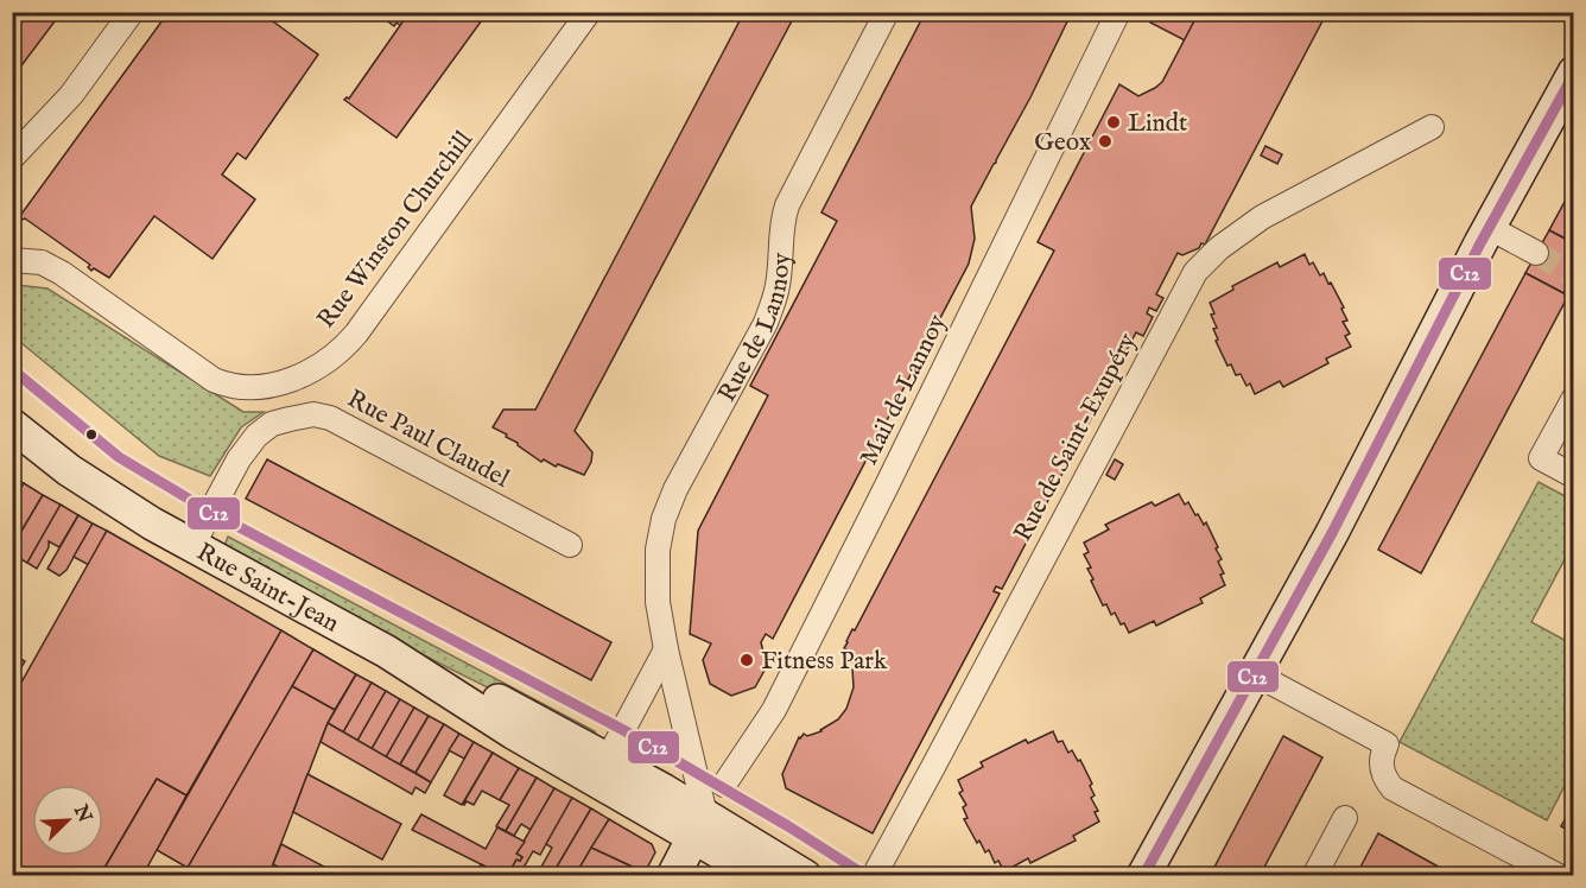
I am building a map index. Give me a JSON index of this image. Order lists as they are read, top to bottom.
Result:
{
  "streets": {
    "main road": ["Rue Saint-Jean"],
    "street": [
      "Rue Winston Churchill",
      "Rue de Lannoy",
      "Mail de Lannoy",
      "Rue de Saint-Exupéry",
      "Rue Paul Claudel"
    ]
  },
  "crossings": [
    ["Rue de Lannoy", "Rue Saint-Jean"],
    ["Rue Paul Claudel", "Rue Saint-Jean"]
  ],
  "places": ["Lindt", "Geox", "Fitness Park"],
  "lines": ["transit line C12"],
  "north": "top right"
}
